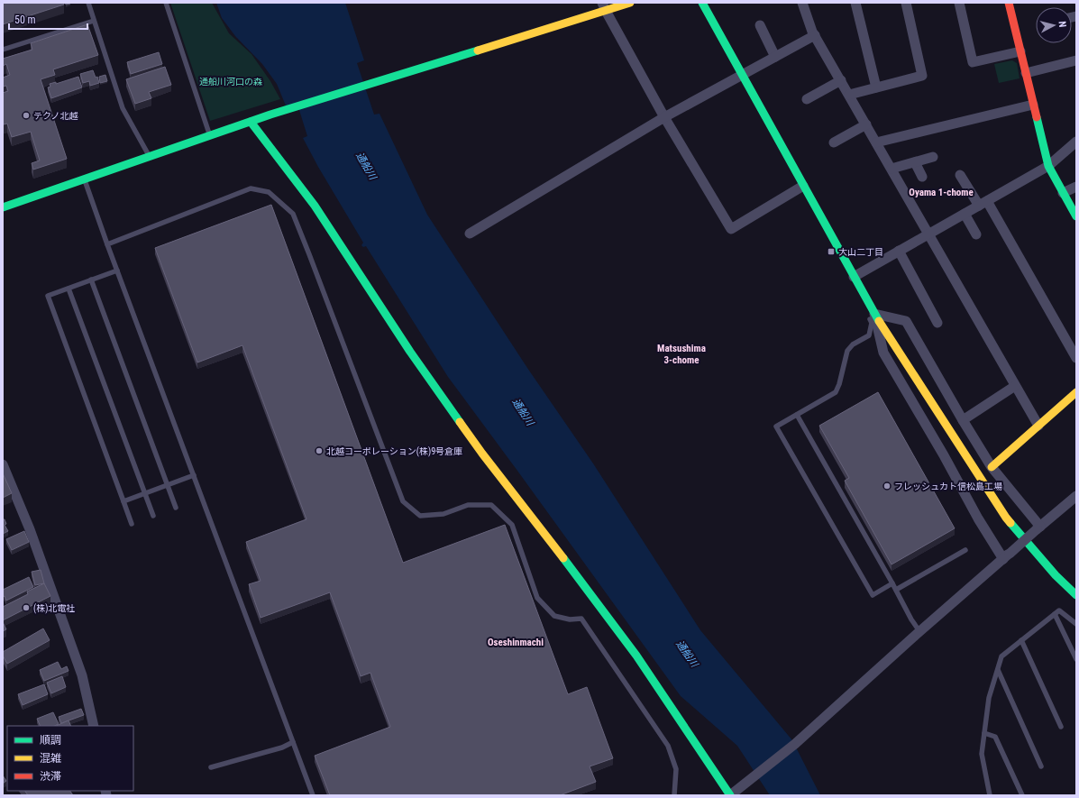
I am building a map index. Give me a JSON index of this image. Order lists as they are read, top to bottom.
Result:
{
  "districts": ["Oyama 1-chome", "Matsushima 3-chome", "Oseshinmachi"],
  "water": ["通船川"],
  "parks": ["通船川河口の森"],
  "places": {
    "other": [
      "テクノ北越",
      "北越コーポレーション(株)9号倉庫",
      "フレッシュカト信松島工場",
      "(株)北電社"
    ],
    "transit": ["大山二丁目"]
  },
  "legend": ["順調", "混雑", "渋滞"],
  "scale_bar": "50 m",
  "north": "right"
}
